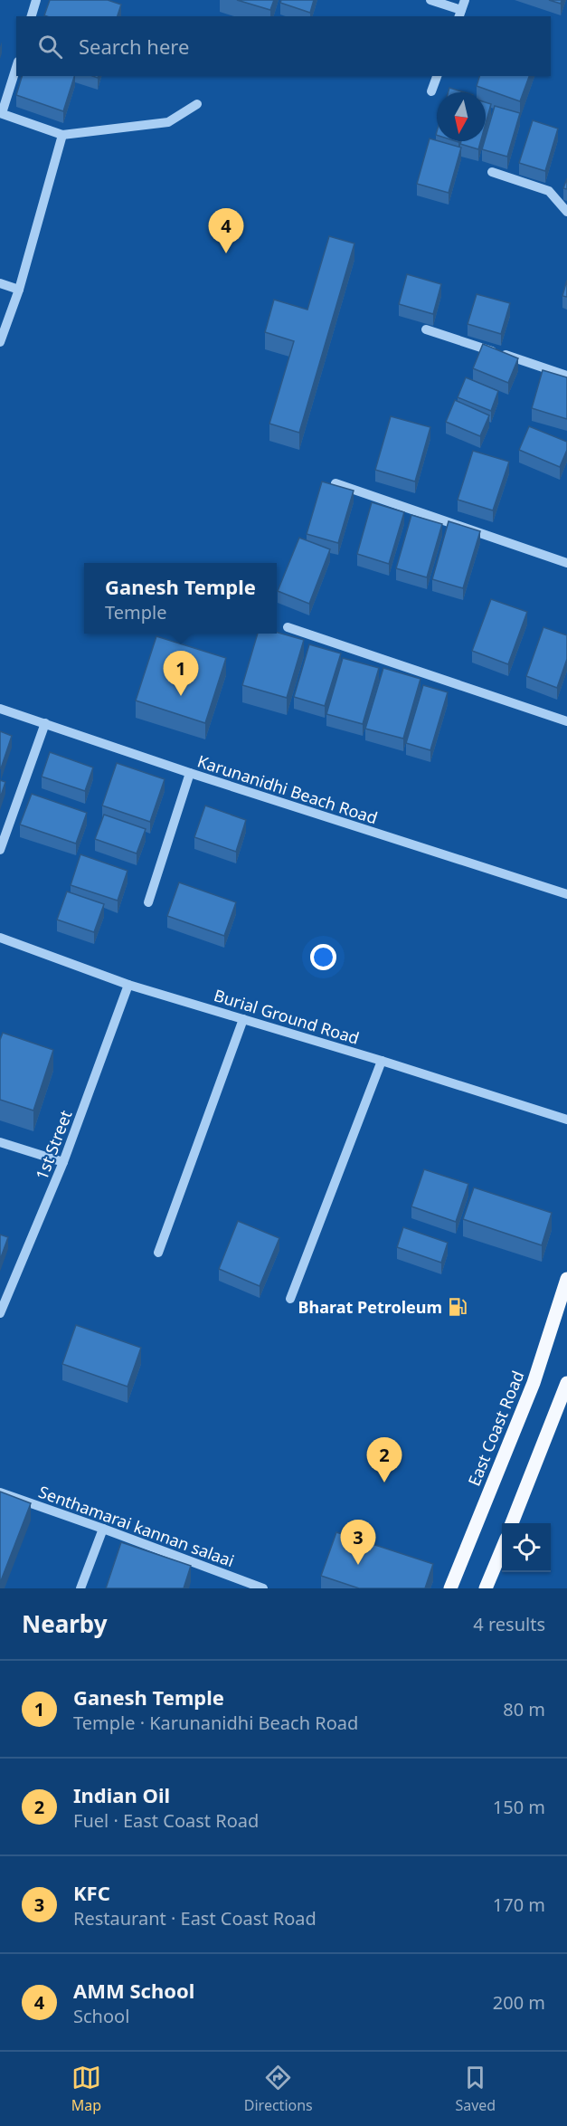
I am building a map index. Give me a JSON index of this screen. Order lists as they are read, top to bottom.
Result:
{
  "streets": {
    "main road": ["East Coast Road"],
    "street": [
      "Karunanidhi Beach Road",
      "Burial Ground Road",
      "1st Street",
      "Senthamarai kannan salaai"
    ]
  },
  "crossings": [
    ["Burial Ground Road", "1st Street"]
  ],
  "places": {
    "fuel station": ["Bharat Petroleum"]
  },
  "north": "bottom",
  "page": {
    "search": "Search here",
    "pins": [
      "4",
      "1",
      "2",
      "3"
    ],
    "popup": ["Ganesh Temple", "Temple"],
    "heading": ["Nearby", "4 results"],
    "list": [
      {
        "mark": "1",
        "name": "Ganesh Temple",
        "note": "Temple · Karunanidhi Beach Road",
        "value": "80 m"
      },
      {
        "mark": "2",
        "name": "Indian Oil",
        "note": "Fuel · East Coast Road",
        "value": "150 m"
      },
      {
        "mark": "3",
        "name": "KFC",
        "note": "Restaurant · East Coast Road",
        "value": "170 m"
      },
      {
        "mark": "4",
        "name": "AMM School",
        "note": "School",
        "value": "200 m"
      }
    ],
    "nav": ["Map", "Directions", "Saved"]
  }
}
